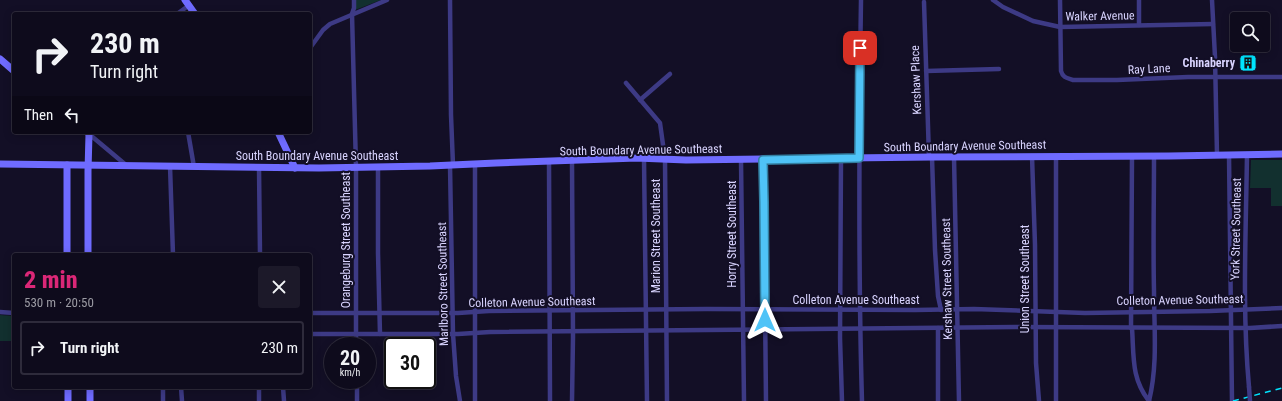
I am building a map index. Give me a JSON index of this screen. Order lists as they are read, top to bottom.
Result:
{
  "streets": {
    "street": [
      "Walker Avenue",
      "Ray Lane",
      "Kershaw Place",
      "South Boundary Avenue Southeast",
      "York Street Southeast",
      "Horry Street Southeast",
      "Marion Street Southeast",
      "Orangeburg Street Southeast",
      "Kershaw Street Southeast",
      "Union Street Southeast",
      "Marlboro Street Southeast",
      "Colleton Avenue Southeast"
    ]
  },
  "crossings": [
    ["Walker Avenue", "Ray Lane"],
    ["Kershaw Place", "South Boundary Avenue Southeast"],
    ["Kershaw Place", "Kershaw Street Southeast"],
    ["South Boundary Avenue Southeast", "York Street Southeast"],
    ["South Boundary Avenue Southeast", "Horry Street Southeast"],
    ["South Boundary Avenue Southeast", "Marion Street Southeast"],
    ["South Boundary Avenue Southeast", "Orangeburg Street Southeast"],
    ["South Boundary Avenue Southeast", "Kershaw Street Southeast"],
    ["South Boundary Avenue Southeast", "Union Street Southeast"],
    ["South Boundary Avenue Southeast", "Marlboro Street Southeast"],
    ["York Street Southeast", "Colleton Avenue Southeast"],
    ["Horry Street Southeast", "Colleton Avenue Southeast"],
    ["Marion Street Southeast", "Colleton Avenue Southeast"],
    ["Orangeburg Street Southeast", "Colleton Avenue Southeast"],
    ["Kershaw Street Southeast", "Colleton Avenue Southeast"],
    ["Union Street Southeast", "Colleton Avenue Southeast"],
    ["Marlboro Street Southeast", "Colleton Avenue Southeast"]
  ],
  "places": {
    "building": ["Chinaberry"]
  },
  "page": {
    "turn": ["230 m", "Turn right"],
    "then": "Then",
    "heading": ["2 min", "530 m · 20:50"],
    "list": [
      {
        "name": "Turn right",
        "value": "230 m"
      }
    ],
    "speed": "20 km/h",
    "limit": "30"
  }
}
